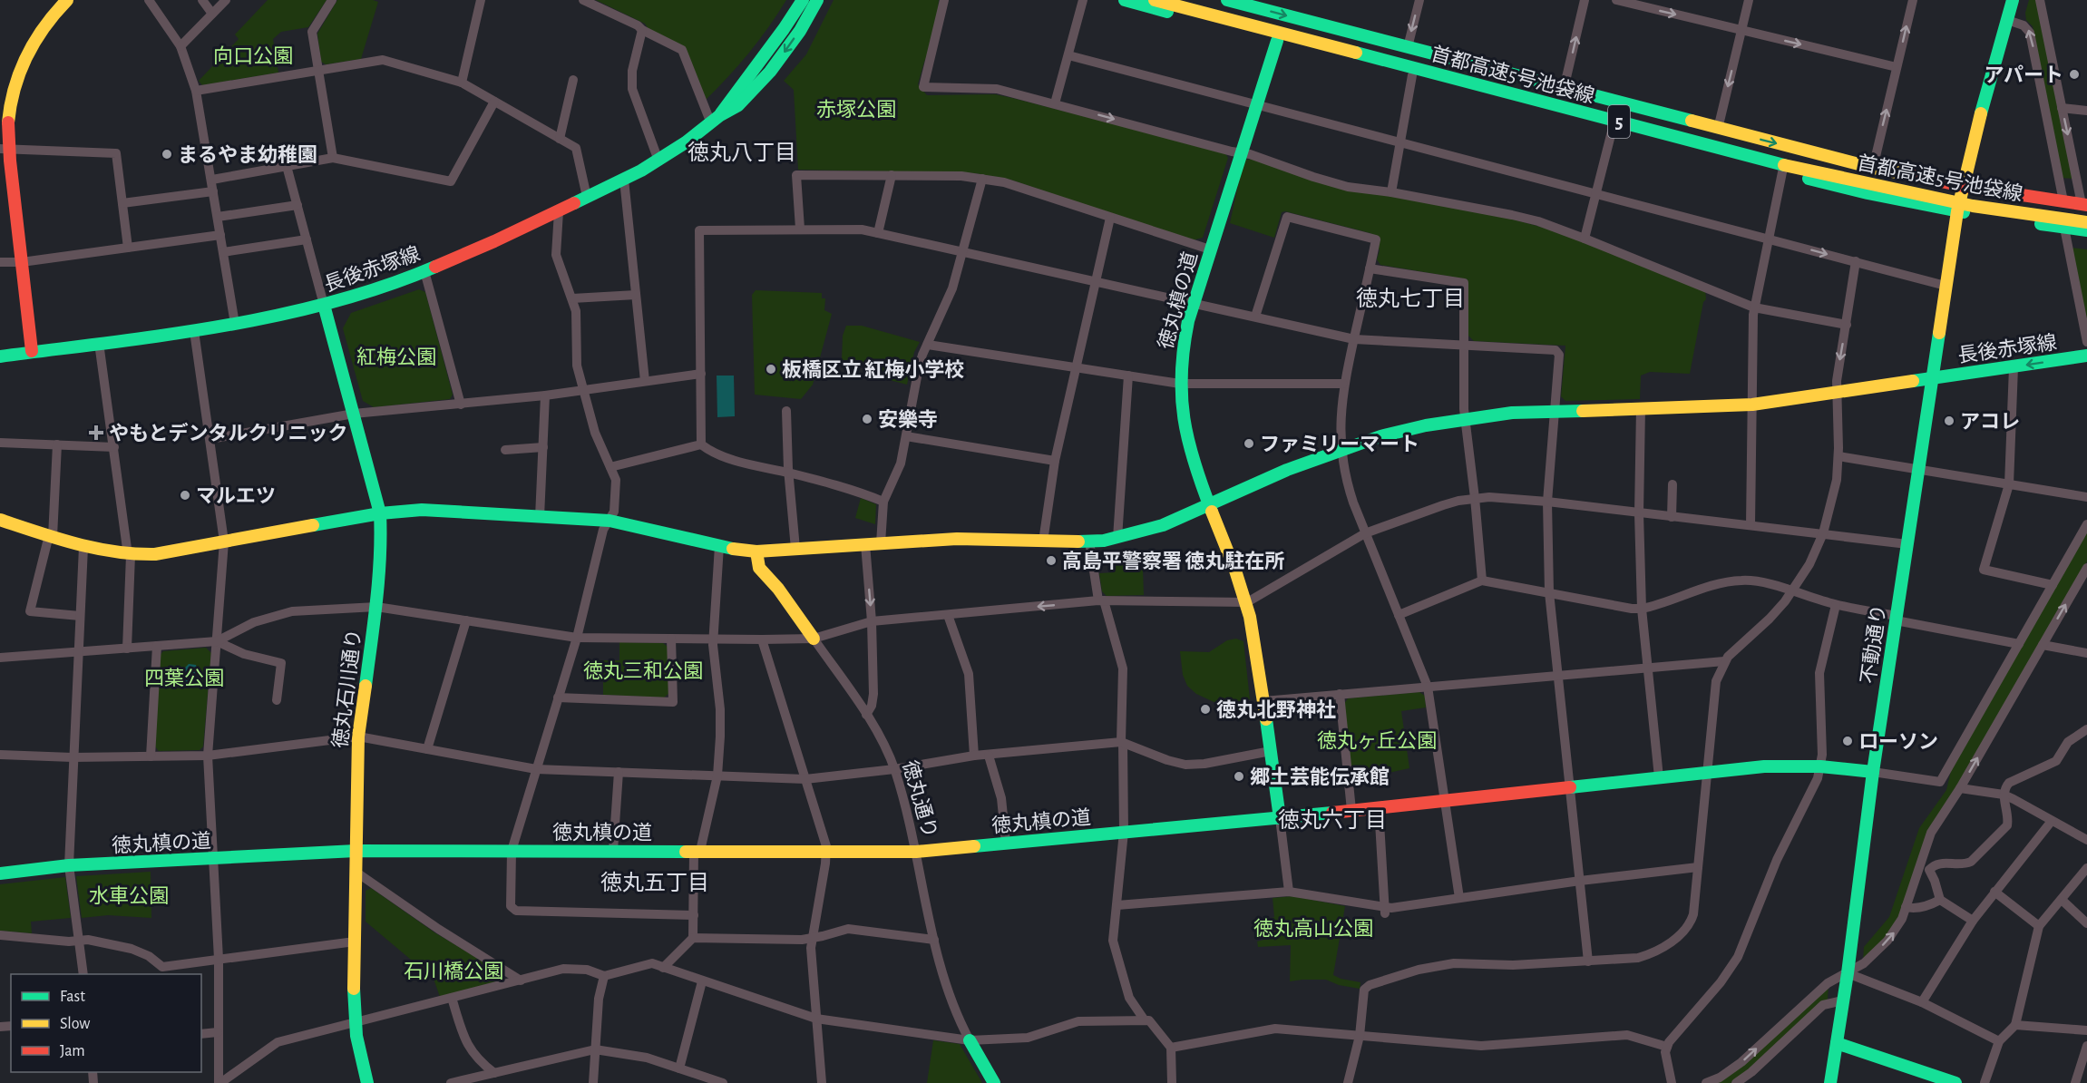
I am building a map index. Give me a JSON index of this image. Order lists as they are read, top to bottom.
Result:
{
  "streets": {
    "main road": [
      "首都高速5号池袋線",
      "5",
      "長後赤塚線",
      "徳丸槙の道",
      "不動通り",
      "徳丸石川通り",
      "徳丸通り"
    ]
  },
  "crossings": [
    ["長後赤塚線", "徳丸槙の道"],
    ["長後赤塚線", "不動通り"],
    ["長後赤塚線", "徳丸石川通り"],
    ["長後赤塚線", "徳丸通り"],
    ["徳丸槙の道", "徳丸石川通り"],
    ["徳丸槙の道", "徳丸通り"]
  ],
  "districts": [
    "徳丸八丁目",
    "徳丸七丁目",
    "徳丸六丁目",
    "徳丸五丁目"
  ],
  "parks": [
    "向口公園",
    "赤塚公園",
    "紅梅公園",
    "徳丸三和公園",
    "四葉公園",
    "徳丸ヶ丘公園",
    "水車公園",
    "徳丸高山公園",
    "石川橋公園"
  ],
  "places": {
    "other": [
      "アパート",
      "まるやま幼稚園",
      "板橋区立 紅梅小学校",
      "安樂寺",
      "アコレ",
      "ファミリーマート",
      "マルエツ",
      "高島平警察署 徳丸駐在所",
      "徳丸北野神社",
      "ローソン",
      "郷土芸能伝承館"
    ],
    "health": ["やもとデンタルクリニック"]
  },
  "legend": ["Fast", "Slow", "Jam"]
}
